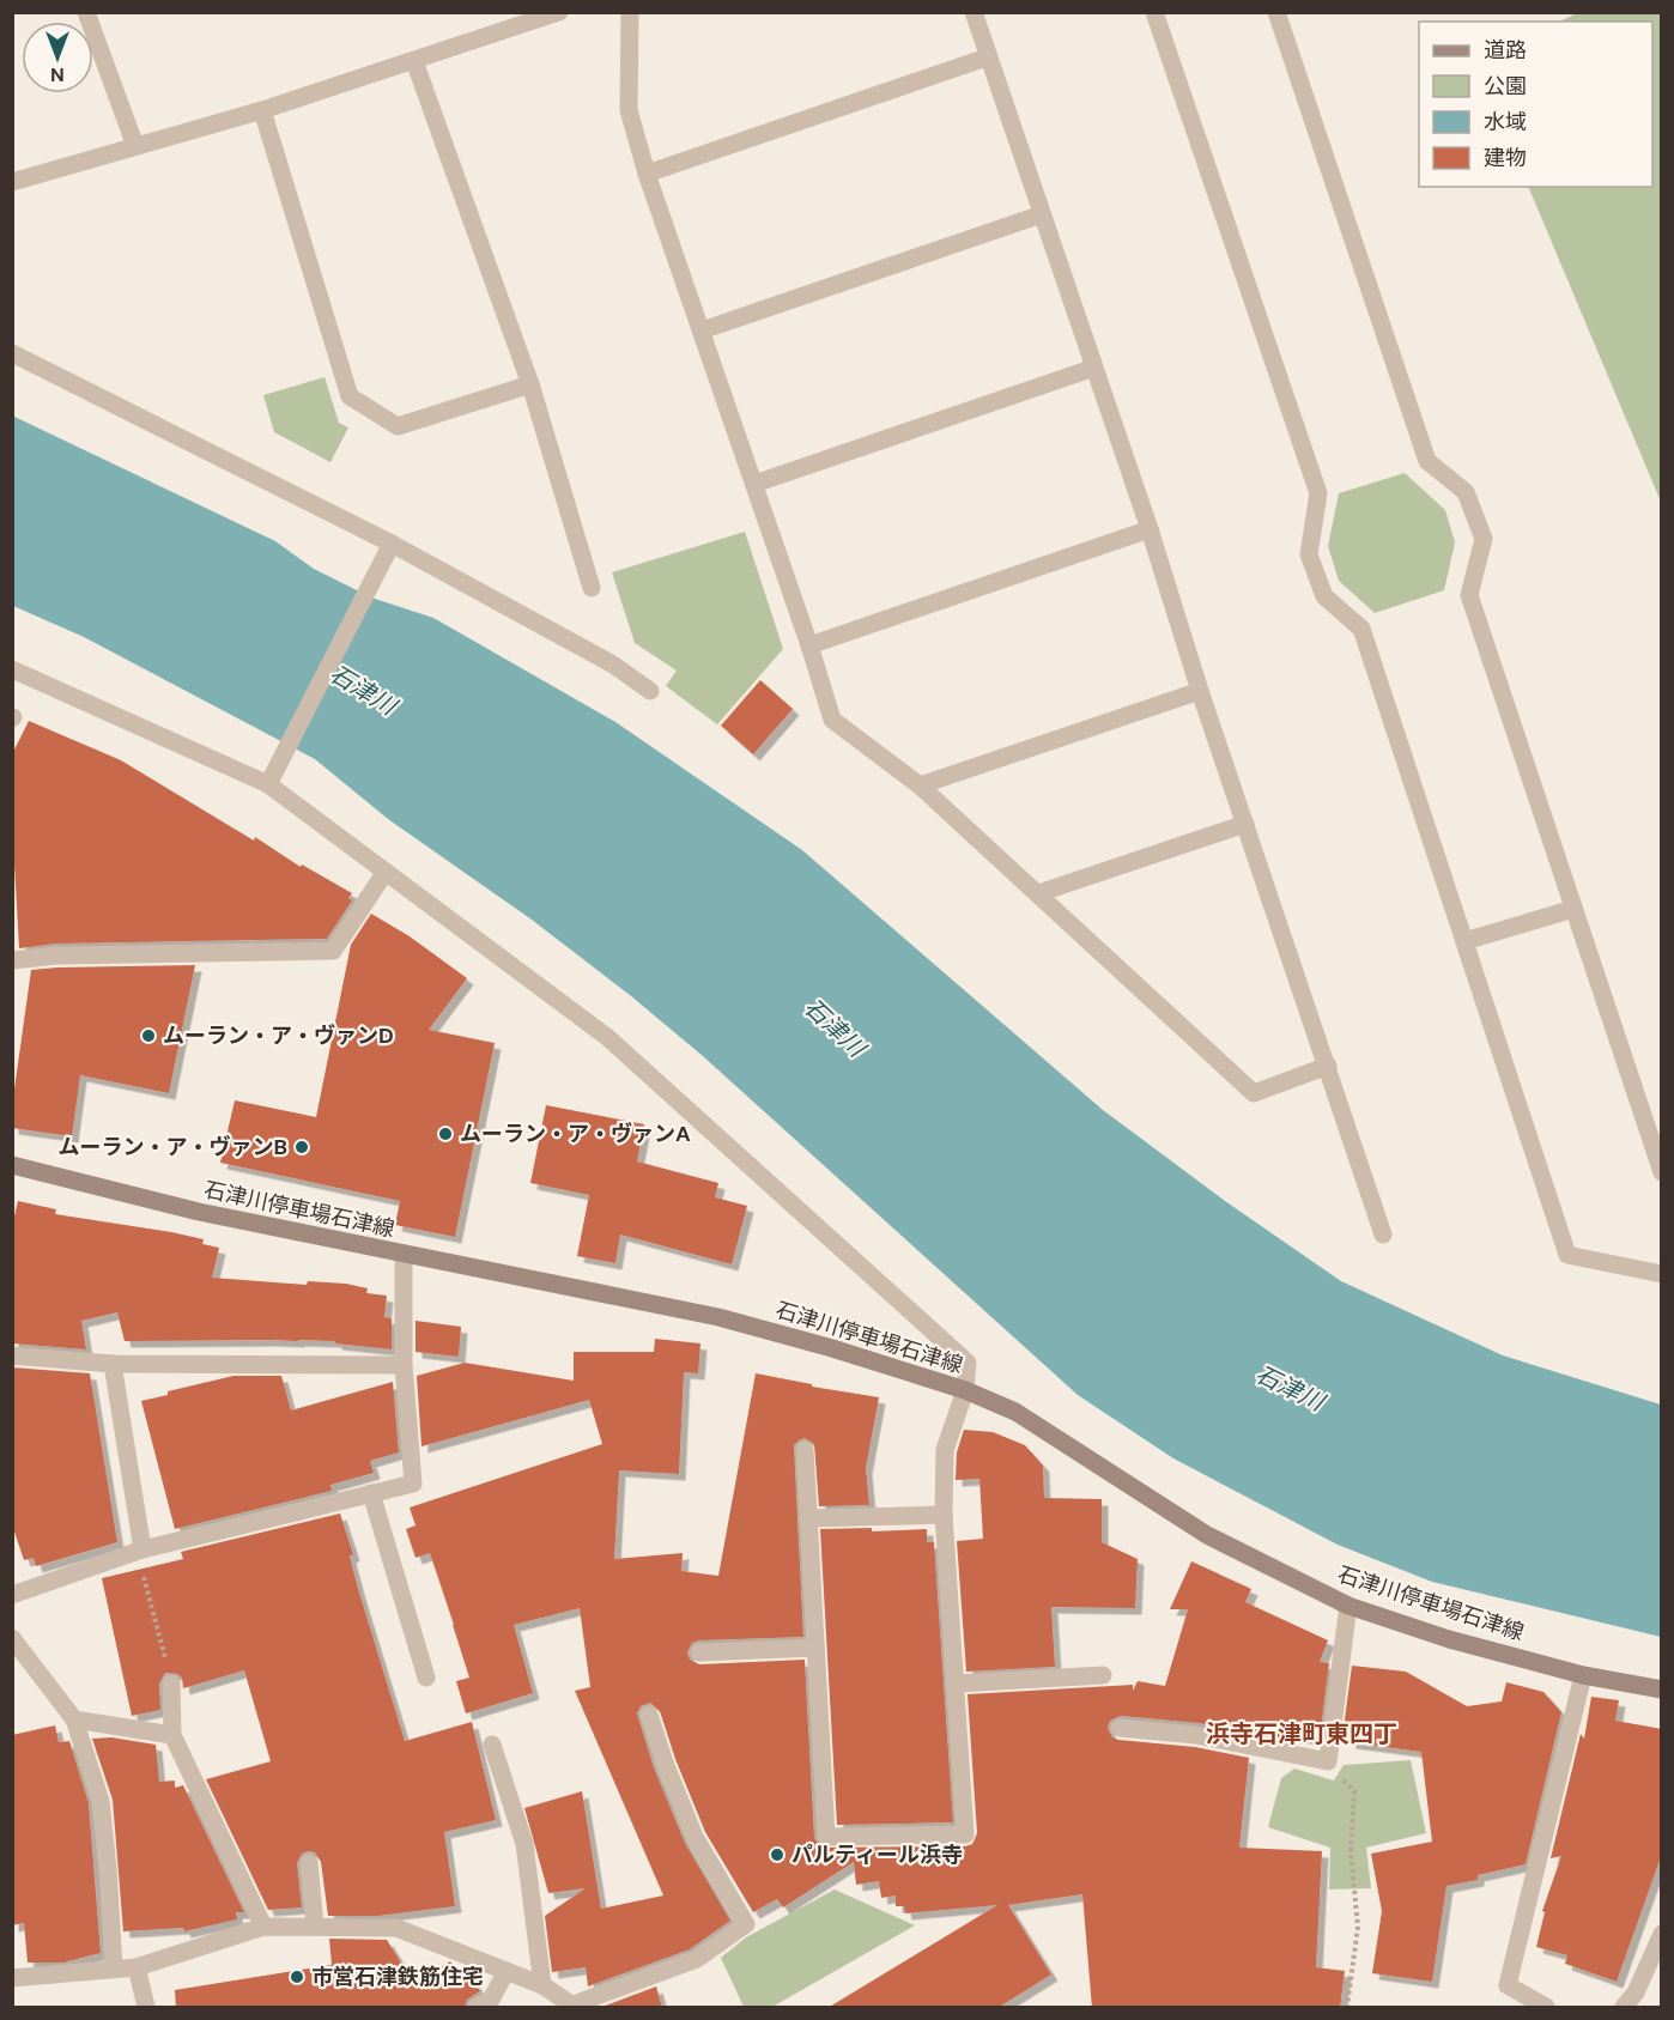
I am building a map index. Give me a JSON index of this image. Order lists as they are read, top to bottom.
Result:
{
  "streets": {
    "main road": ["石津川停車場石津線"]
  },
  "districts": ["浜寺石津町東四丁"],
  "water": ["石津川"],
  "places": [
    "ムーラン・ア・ヴァンD",
    "ムーラン・ア・ヴァンA",
    "ムーラン・ア・ヴァンB",
    "パルティール浜寺",
    "市営石津鉄筋住宅"
  ],
  "legend": [
    "道路",
    "公園",
    "水域",
    "建物"
  ],
  "north": "bottom"
}
